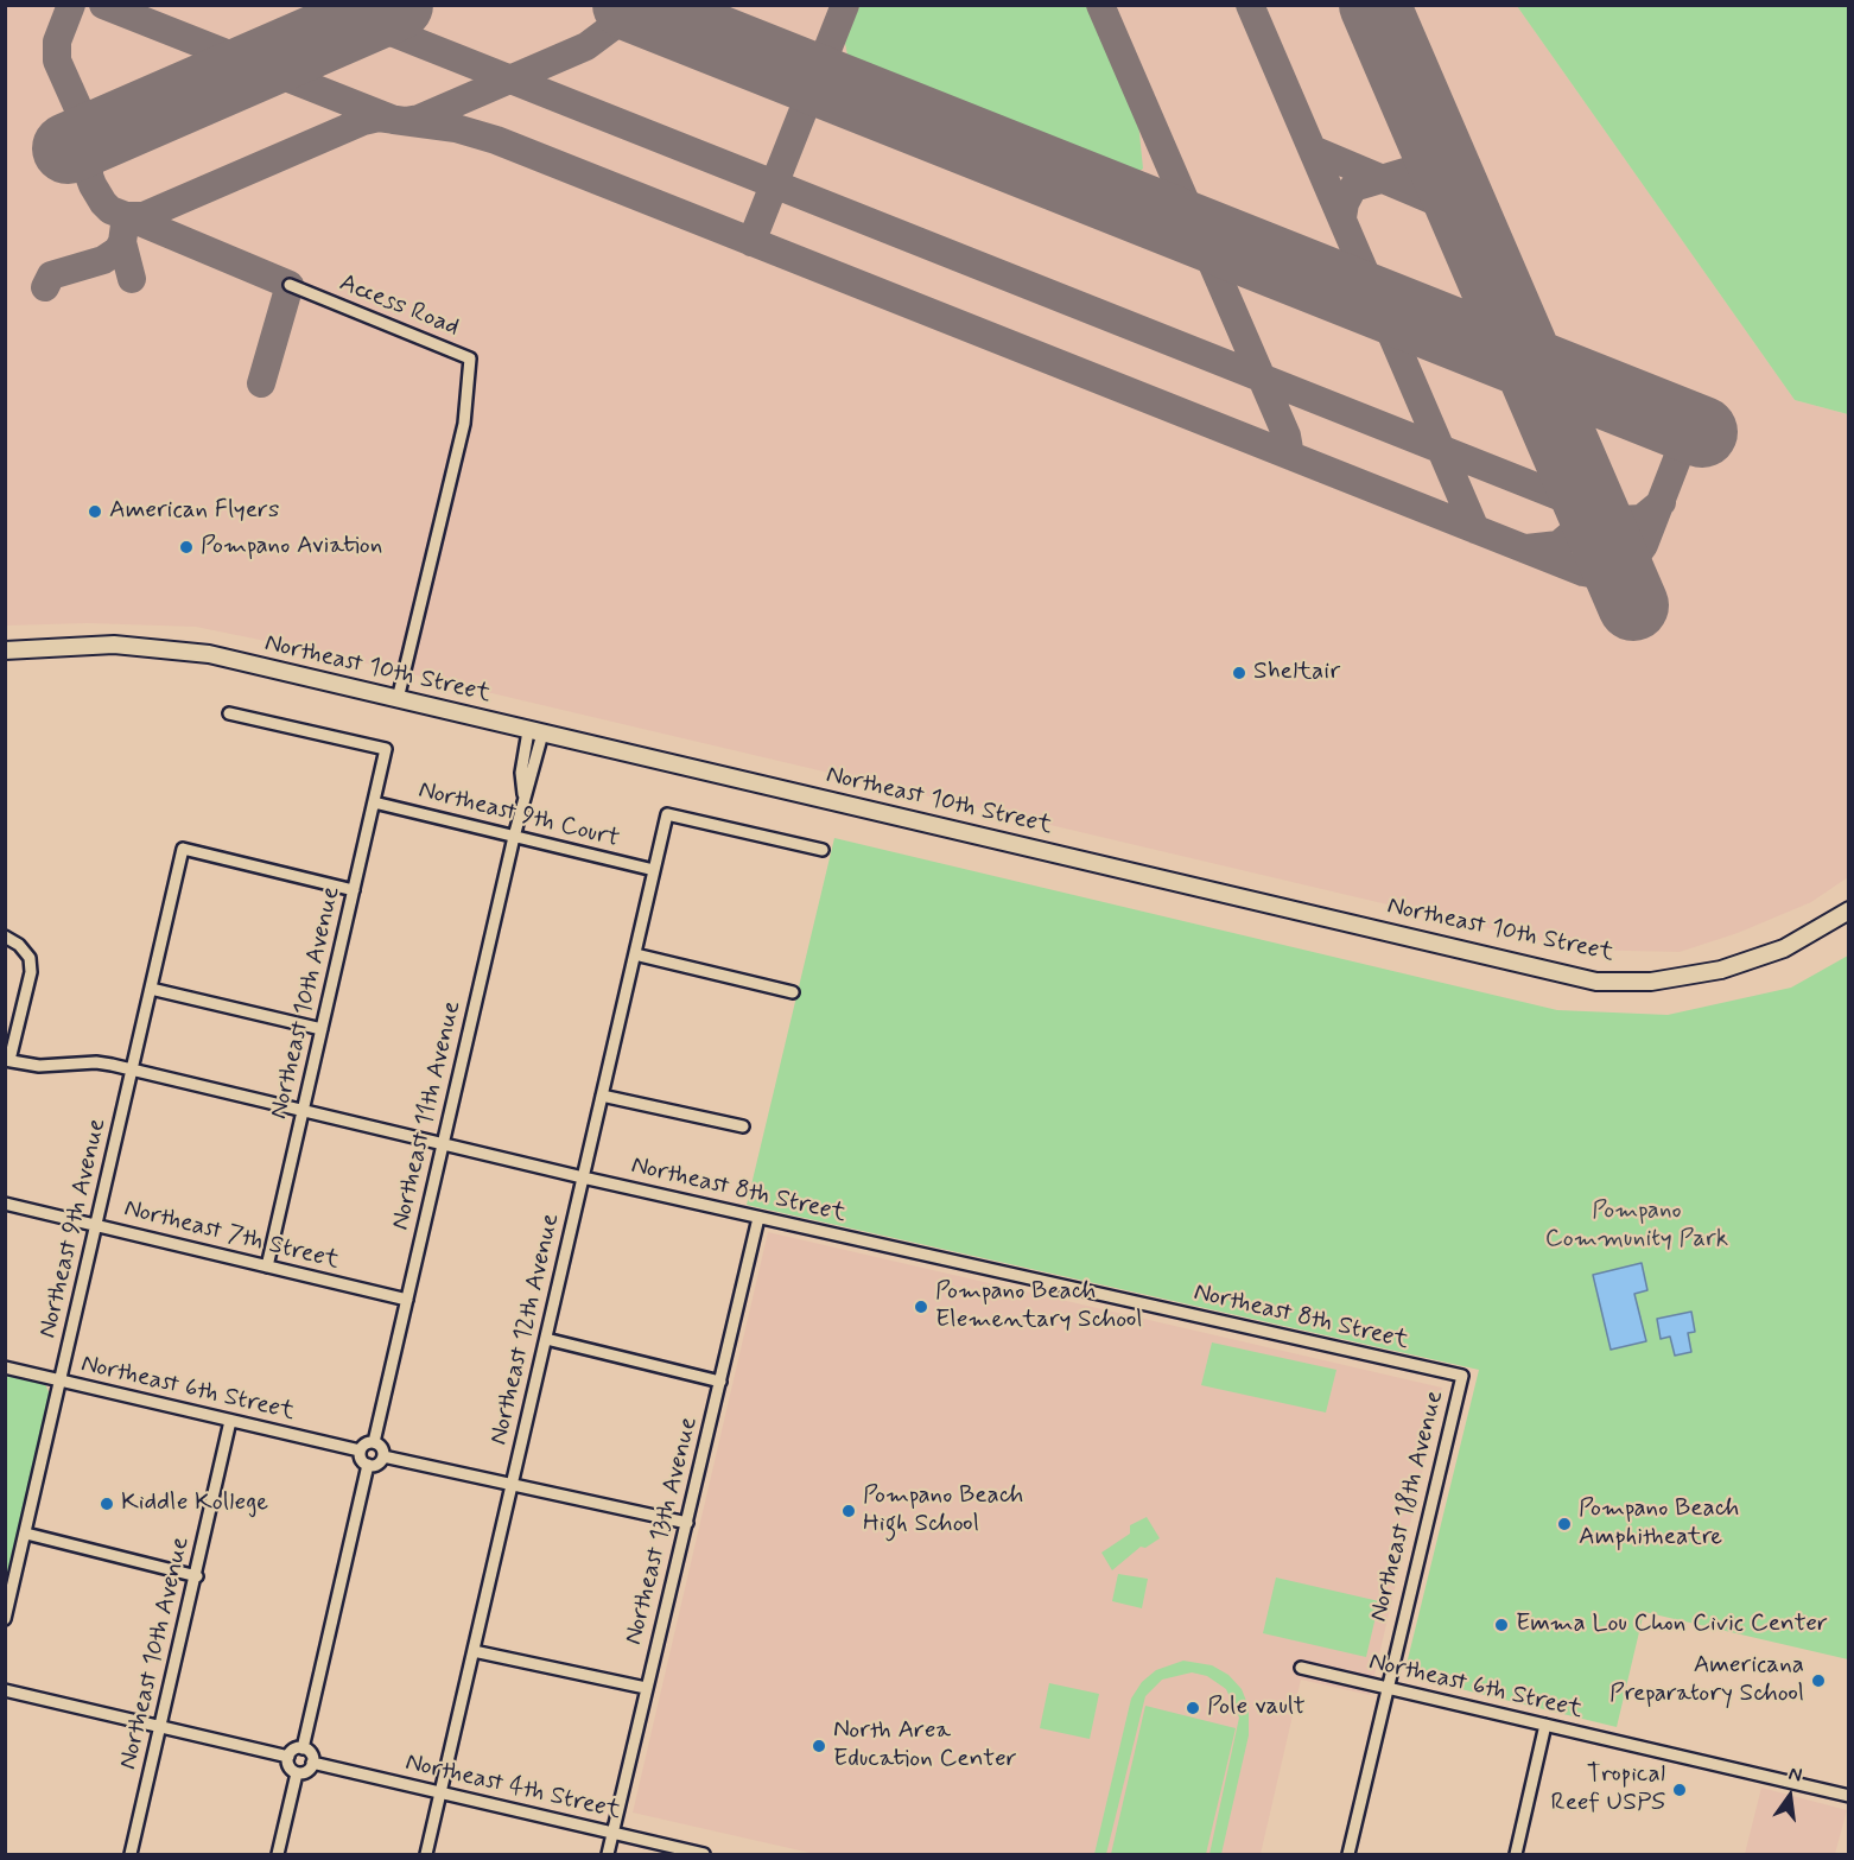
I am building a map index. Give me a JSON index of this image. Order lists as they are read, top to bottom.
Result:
{
  "streets": {
    "street": [
      "Access Road",
      "Northeast 10th Street",
      "Northeast 9th Court",
      "Northeast 10th Avenue",
      "Northeast 11th Avenue",
      "Northeast 8th Street",
      "Northeast 9th Avenue",
      "Northeast 7th Street",
      "Northeast 12th Avenue",
      "Northeast 6th Street",
      "Northeast 18th Avenue",
      "Northeast 13th Avenue",
      "Northeast 4th Street"
    ]
  },
  "crossings": [
    ["Access Road", "Northeast 10th Street"],
    ["Northeast 10th Street", "Northeast 11th Avenue"],
    ["Northeast 9th Court", "Northeast 10th Avenue"],
    ["Northeast 9th Court", "Northeast 11th Avenue"],
    ["Northeast 9th Court", "Northeast 12th Avenue"],
    ["Northeast 10th Avenue", "Northeast 8th Street"],
    ["Northeast 10th Avenue", "Northeast 9th Avenue"],
    ["Northeast 10th Avenue", "Northeast 7th Street"],
    ["Northeast 10th Avenue", "Northeast 6th Street"],
    ["Northeast 11th Avenue", "Northeast 8th Street"],
    ["Northeast 11th Avenue", "Northeast 7th Street"],
    ["Northeast 11th Avenue", "Northeast 6th Street"],
    ["Northeast 8th Street", "Northeast 9th Avenue"],
    ["Northeast 8th Street", "Northeast 12th Avenue"],
    ["Northeast 8th Street", "Northeast 18th Avenue"],
    ["Northeast 8th Street", "Northeast 13th Avenue"],
    ["Northeast 9th Avenue", "Northeast 7th Street"],
    ["Northeast 9th Avenue", "Northeast 6th Street"],
    ["Northeast 12th Avenue", "Northeast 4th Street"],
    ["Northeast 6th Street", "Northeast 18th Avenue"],
    ["Northeast 13th Avenue", "Northeast 4th Street"]
  ],
  "parks": ["Pompano Community Park"],
  "places": [
    "American Flyers",
    "Pompano Aviation",
    "Sheltair",
    "Pompano Beach Elementary School",
    "Kiddle Kollege",
    "Pompano Beach High School",
    "Pompano Beach Amphitheatre",
    "Emma Lou Chon Civic Center",
    "Americana Preparatory School",
    "Pole vault",
    "North Area Education Center",
    "Tropical Reef USPS"
  ],
  "north": "top"
}
